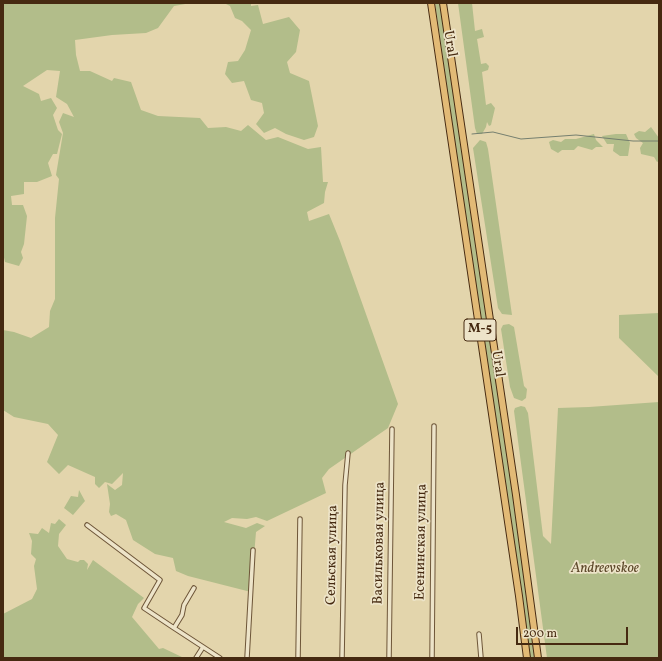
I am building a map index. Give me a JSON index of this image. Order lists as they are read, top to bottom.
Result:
{
  "streets": {
    "main road": ["Ural", "М-5"],
    "street": ["Есенинская улица", "Васильковая улица", "Сельская улица"]
  },
  "parks": ["Andreevskoe"],
  "scale_bar": "200 m"
}
